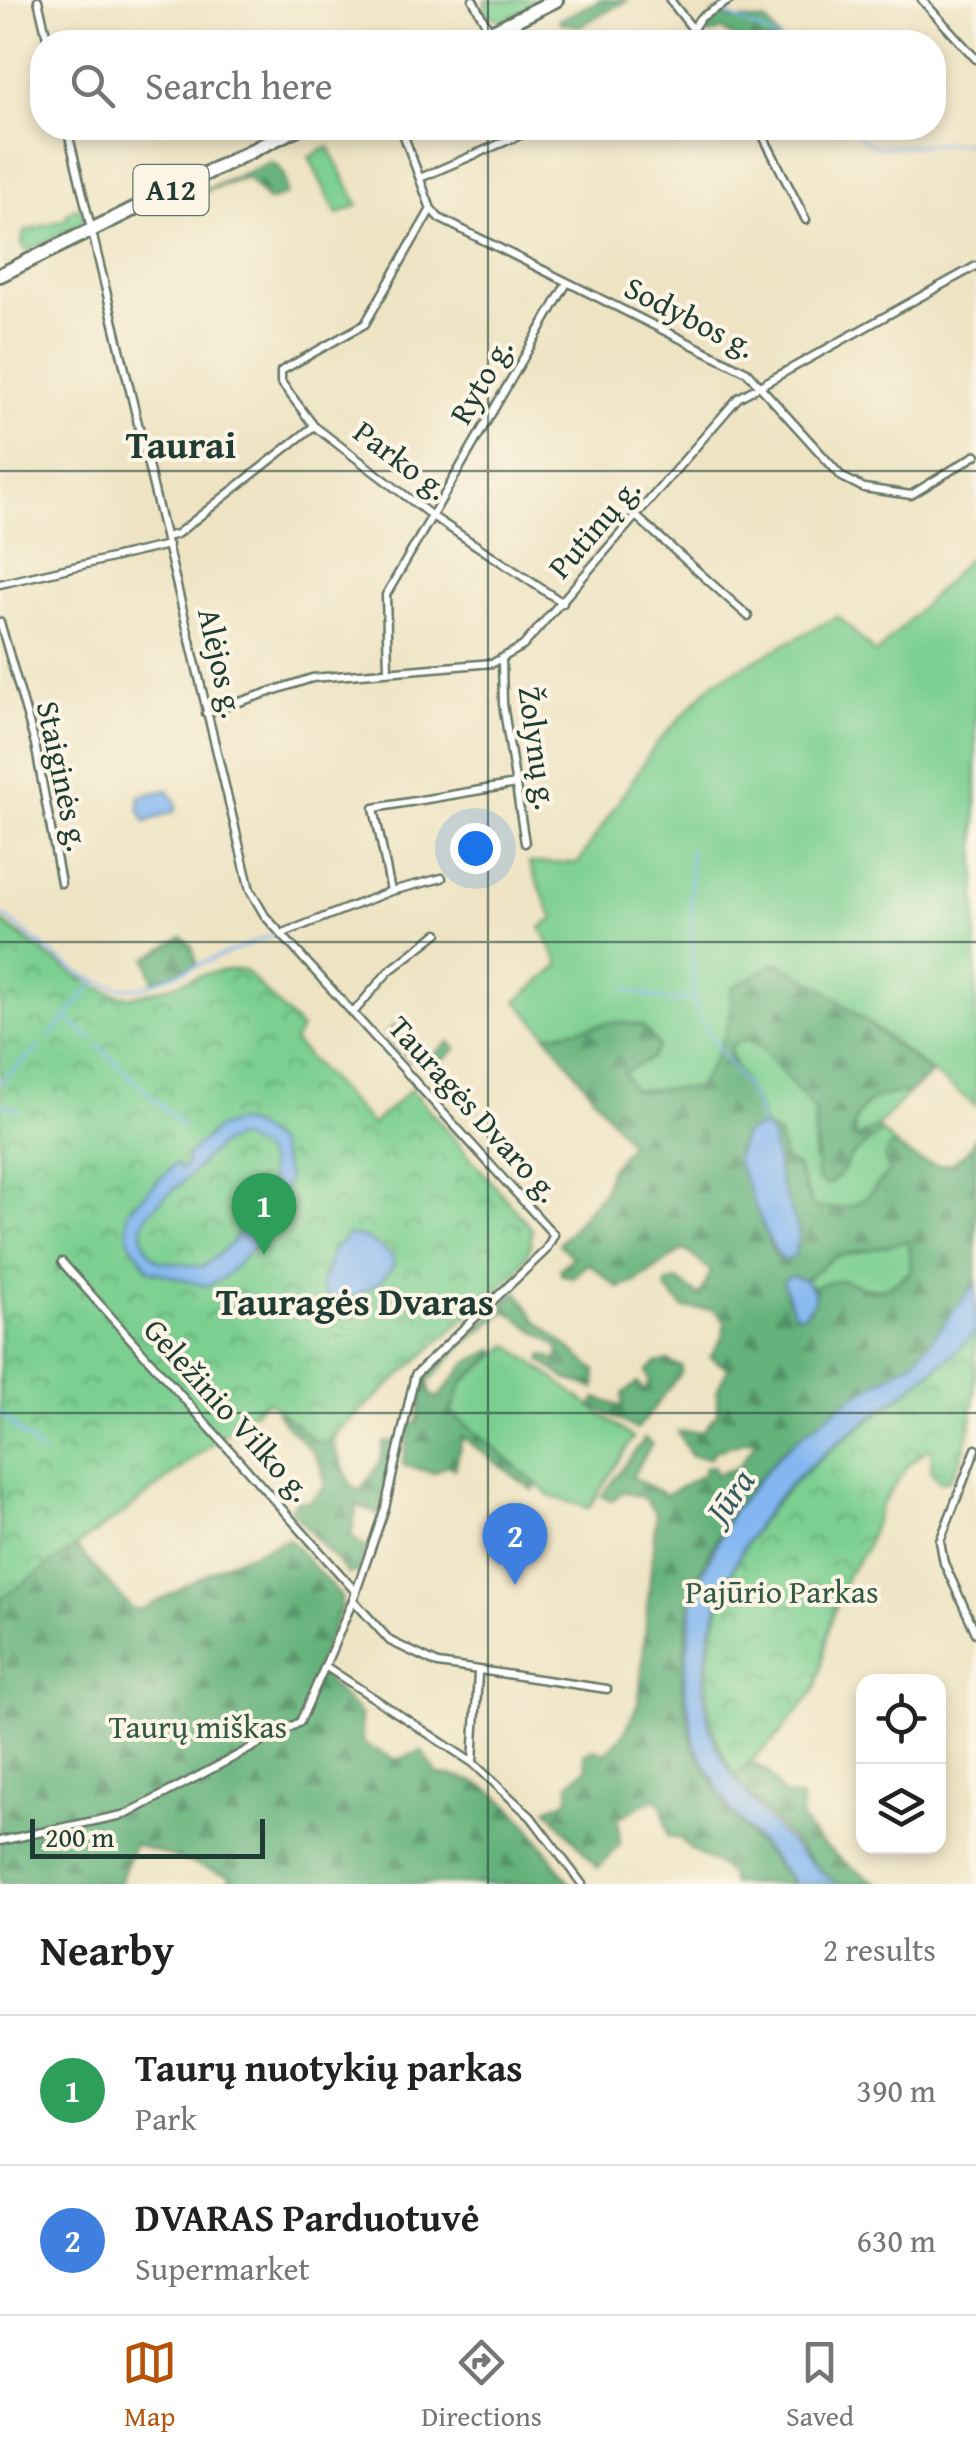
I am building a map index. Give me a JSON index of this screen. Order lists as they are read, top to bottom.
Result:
{
  "streets": {
    "highway": ["A12"],
    "street": [
      "Sodybos g.",
      "Ryto g.",
      "Parko g.",
      "Putinų g.",
      "Alėjos g.",
      "Žolynų g.",
      "Staiginės g.",
      "Tauragės Dvaro g.",
      "Geležinio Vilko g."
    ]
  },
  "crossings": [
    ["A12", "Alėjos g."],
    ["Sodybos g.", "Ryto g."],
    ["Sodybos g.", "Putinų g."],
    ["Ryto g.", "Parko g."],
    ["Parko g.", "Putinų g."],
    ["Parko g.", "Alėjos g."],
    ["Putinų g.", "Žolynų g."],
    ["Alėjos g.", "Tauragės Dvaro g."],
    ["Tauragės Dvaro g.", "Geležinio Vilko g."]
  ],
  "districts": ["Taurai", "Tauragės Dvaras"],
  "water": ["Jūra"],
  "parks": ["Pajūrio Parkas", "Taurų miškas"],
  "scale_bar": "200 m",
  "page": {
    "search": "Search here",
    "pins": ["1", "2"],
    "scale": "200 m",
    "heading": ["Nearby", "2 results"],
    "list": [
      {
        "mark": "1",
        "name": "Taurų nuotykių parkas",
        "note": "Park",
        "value": "390 m"
      },
      {
        "mark": "2",
        "name": "DVARAS Parduotuvė",
        "note": "Supermarket",
        "value": "630 m"
      }
    ],
    "nav": ["Map", "Directions", "Saved"]
  }
}
